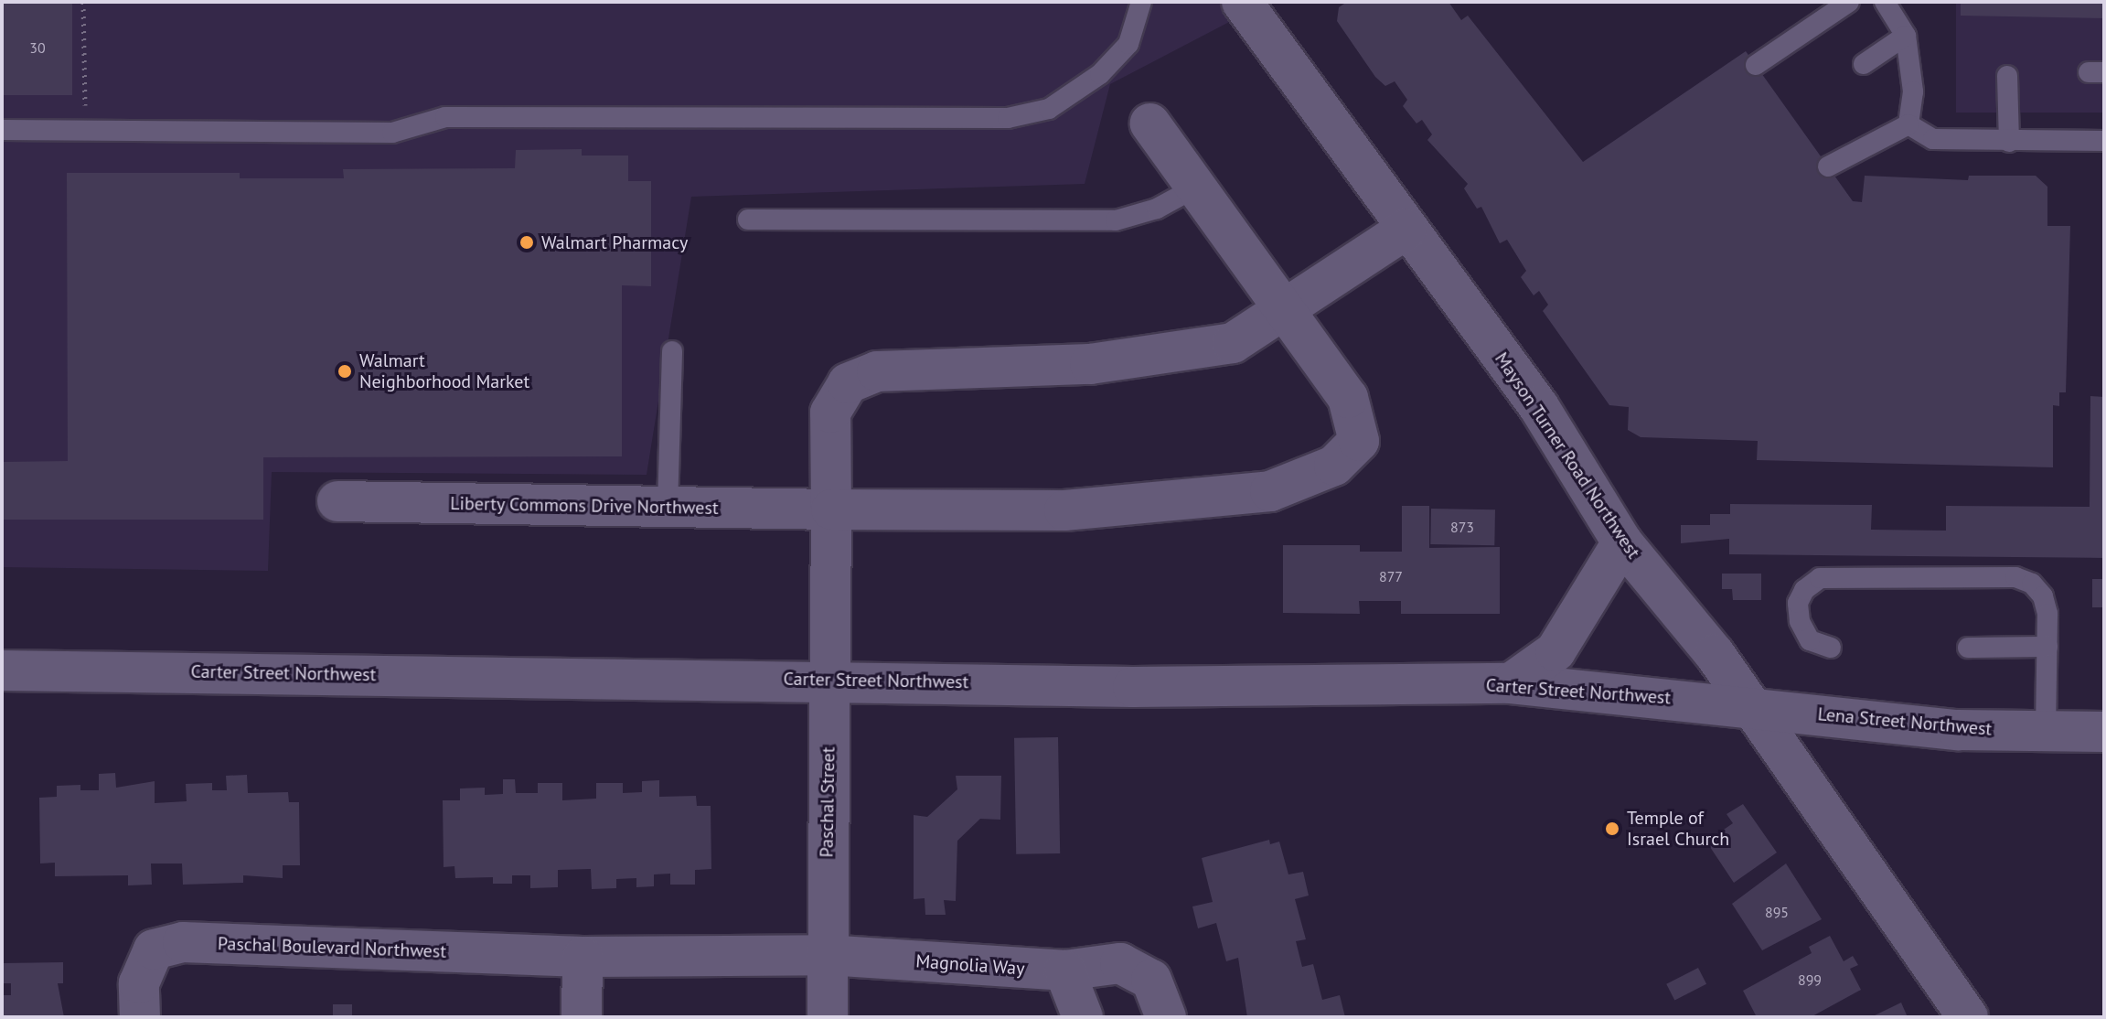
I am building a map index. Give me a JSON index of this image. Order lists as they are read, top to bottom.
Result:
{
  "streets": {
    "street": [
      "Mayson Turner Road Northwest",
      "Liberty Commons Drive Northwest",
      "Carter Street Northwest",
      "Lena Street Northwest",
      "Paschal Street",
      "Paschal Boulevard Northwest",
      "Magnolia Way"
    ]
  },
  "crossings": [
    ["Mayson Turner Road Northwest", "Carter Street Northwest"],
    ["Mayson Turner Road Northwest", "Lena Street Northwest"],
    ["Carter Street Northwest", "Lena Street Northwest"],
    ["Carter Street Northwest", "Paschal Street"],
    ["Paschal Street", "Paschal Boulevard Northwest"],
    ["Paschal Street", "Magnolia Way"],
    ["Paschal Boulevard Northwest", "Magnolia Way"]
  ],
  "places": ["Walmart Pharmacy", "Walmart Neighborhood Market", "Temple of Israel Church"],
  "house_numbers": [
    "30",
    "873",
    "877",
    "895",
    "899"
  ]
}
